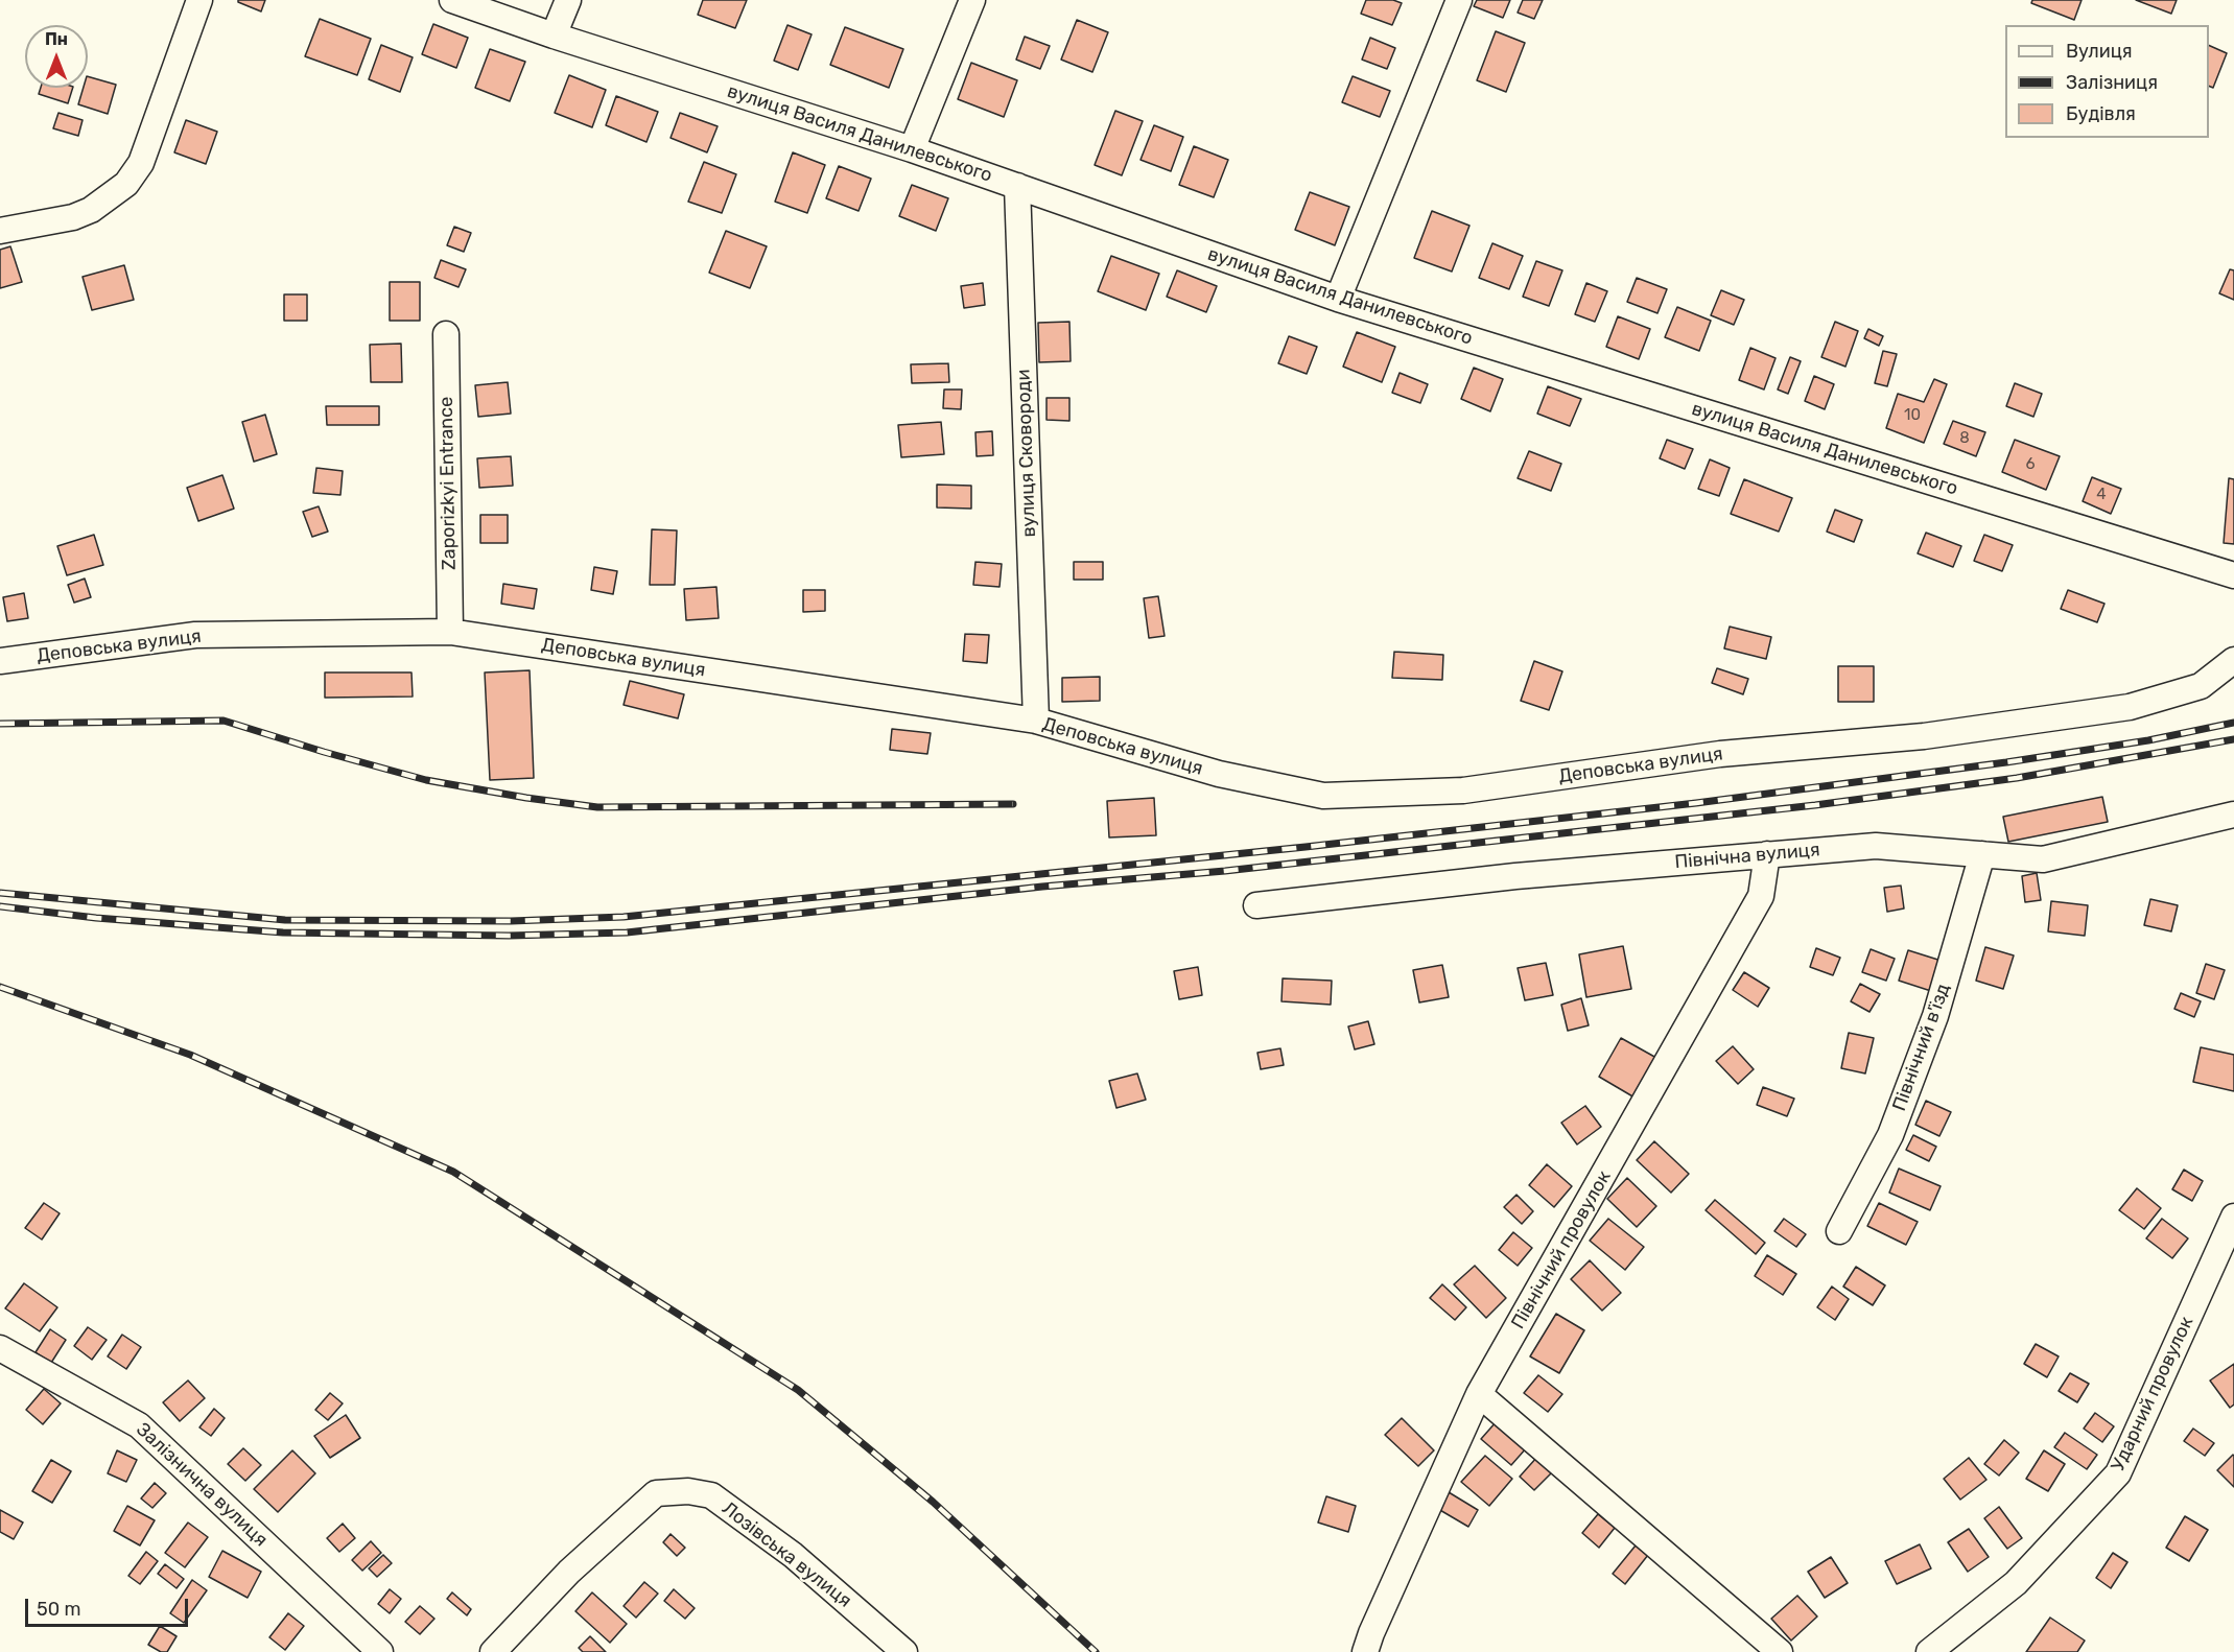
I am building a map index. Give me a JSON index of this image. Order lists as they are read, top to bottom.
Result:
{
  "streets": {
    "street": [
      "вулиця Василя Данилевського",
      "вулиця Сковороди",
      "Zaporizkyi Entrance",
      "Деповська вулиця",
      "Північна вулиця",
      "Північний в'їзд",
      "Північний провулок",
      "Ударний провулок",
      "Залізнична вулиця",
      "Лозівська вулиця"
    ]
  },
  "crossings": [
    ["вулиця Василя Данилевського", "вулиця Сковороди"],
    ["вулиця Сковороди", "Деповська вулиця"],
    ["Zaporizkyi Entrance", "Деповська вулиця"],
    ["Північна вулиця", "Північний в'їзд"],
    ["Північна вулиця", "Північний провулок"]
  ],
  "house_numbers": [
    "10",
    "8",
    "6",
    "4"
  ],
  "legend": ["Вулиця", "Залізниця", "Будівля"],
  "scale_bar": "50 m",
  "north": "top"
}
